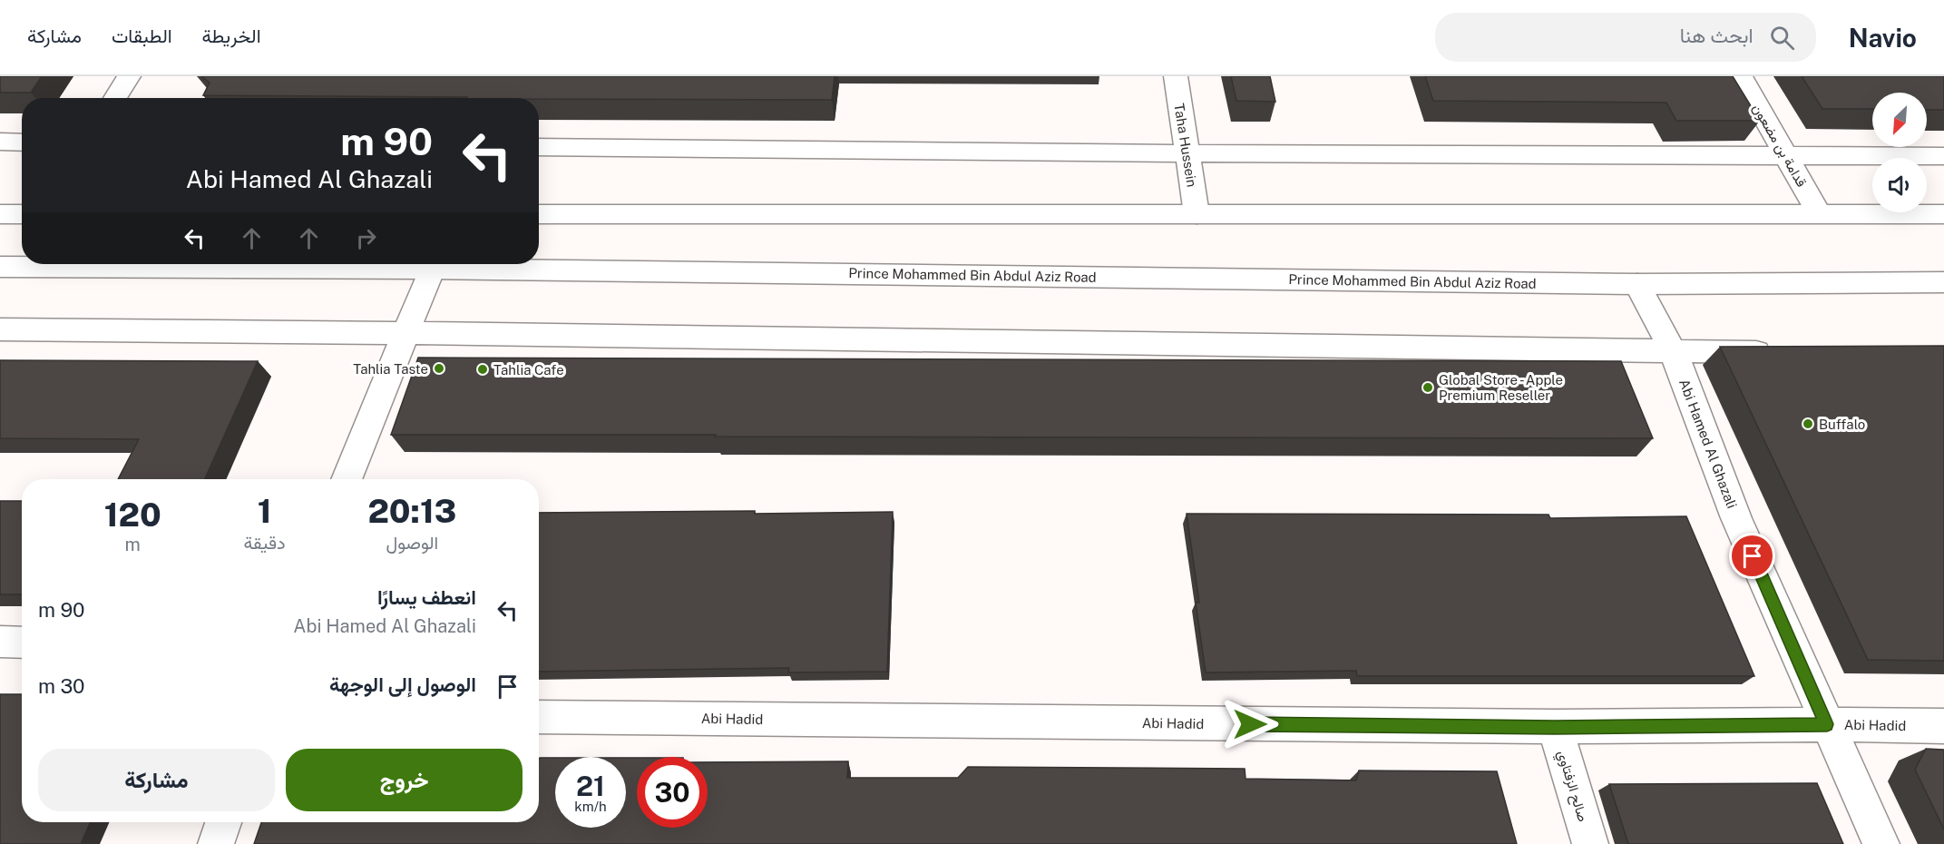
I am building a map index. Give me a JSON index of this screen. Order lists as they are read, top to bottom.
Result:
{
  "streets": {
    "street": [
      "Taha Hussein",
      "قدامة بن مضعون",
      "Prince Mohammed Bin Abdul Aziz Road",
      "Abi Hamed Al Ghazali",
      "Abi Hadid",
      "صالح الزفتاوي"
    ]
  },
  "crossings": [
    ["Prince Mohammed Bin Abdul Aziz Road", "Abi Hamed Al Ghazali"],
    ["Abi Hamed Al Ghazali", "Abi Hadid"],
    ["Abi Hadid", "صالح الزفتاوي"]
  ],
  "places": [
    "Tahlia Taste",
    "Tahlia Cafe",
    "Global Store - Apple Premium Reseller",
    "Buffalo"
  ],
  "north": "bottom left",
  "page": {
    "header": "Navio",
    "search": "ابحث هنا",
    "nav": ["الخريطة", "الطبقات", "مشاركة"],
    "turn": ["90 m", "Abi Hamed Al Ghazali"],
    "eta": [
      "20:13",
      "الوصول",
      "1",
      "دقيقة",
      "120",
      "m"
    ],
    "list": [
      {
        "name": "انعطف يسارًا",
        "note": "Abi Hamed Al Ghazali",
        "value": "90 m"
      },
      {
        "name": "الوصول إلى الوجهة",
        "value": "30 m"
      }
    ],
    "buttons": ["خروج", "مشاركة"],
    "speed": "21 km/h",
    "limit": "30"
  }
}
